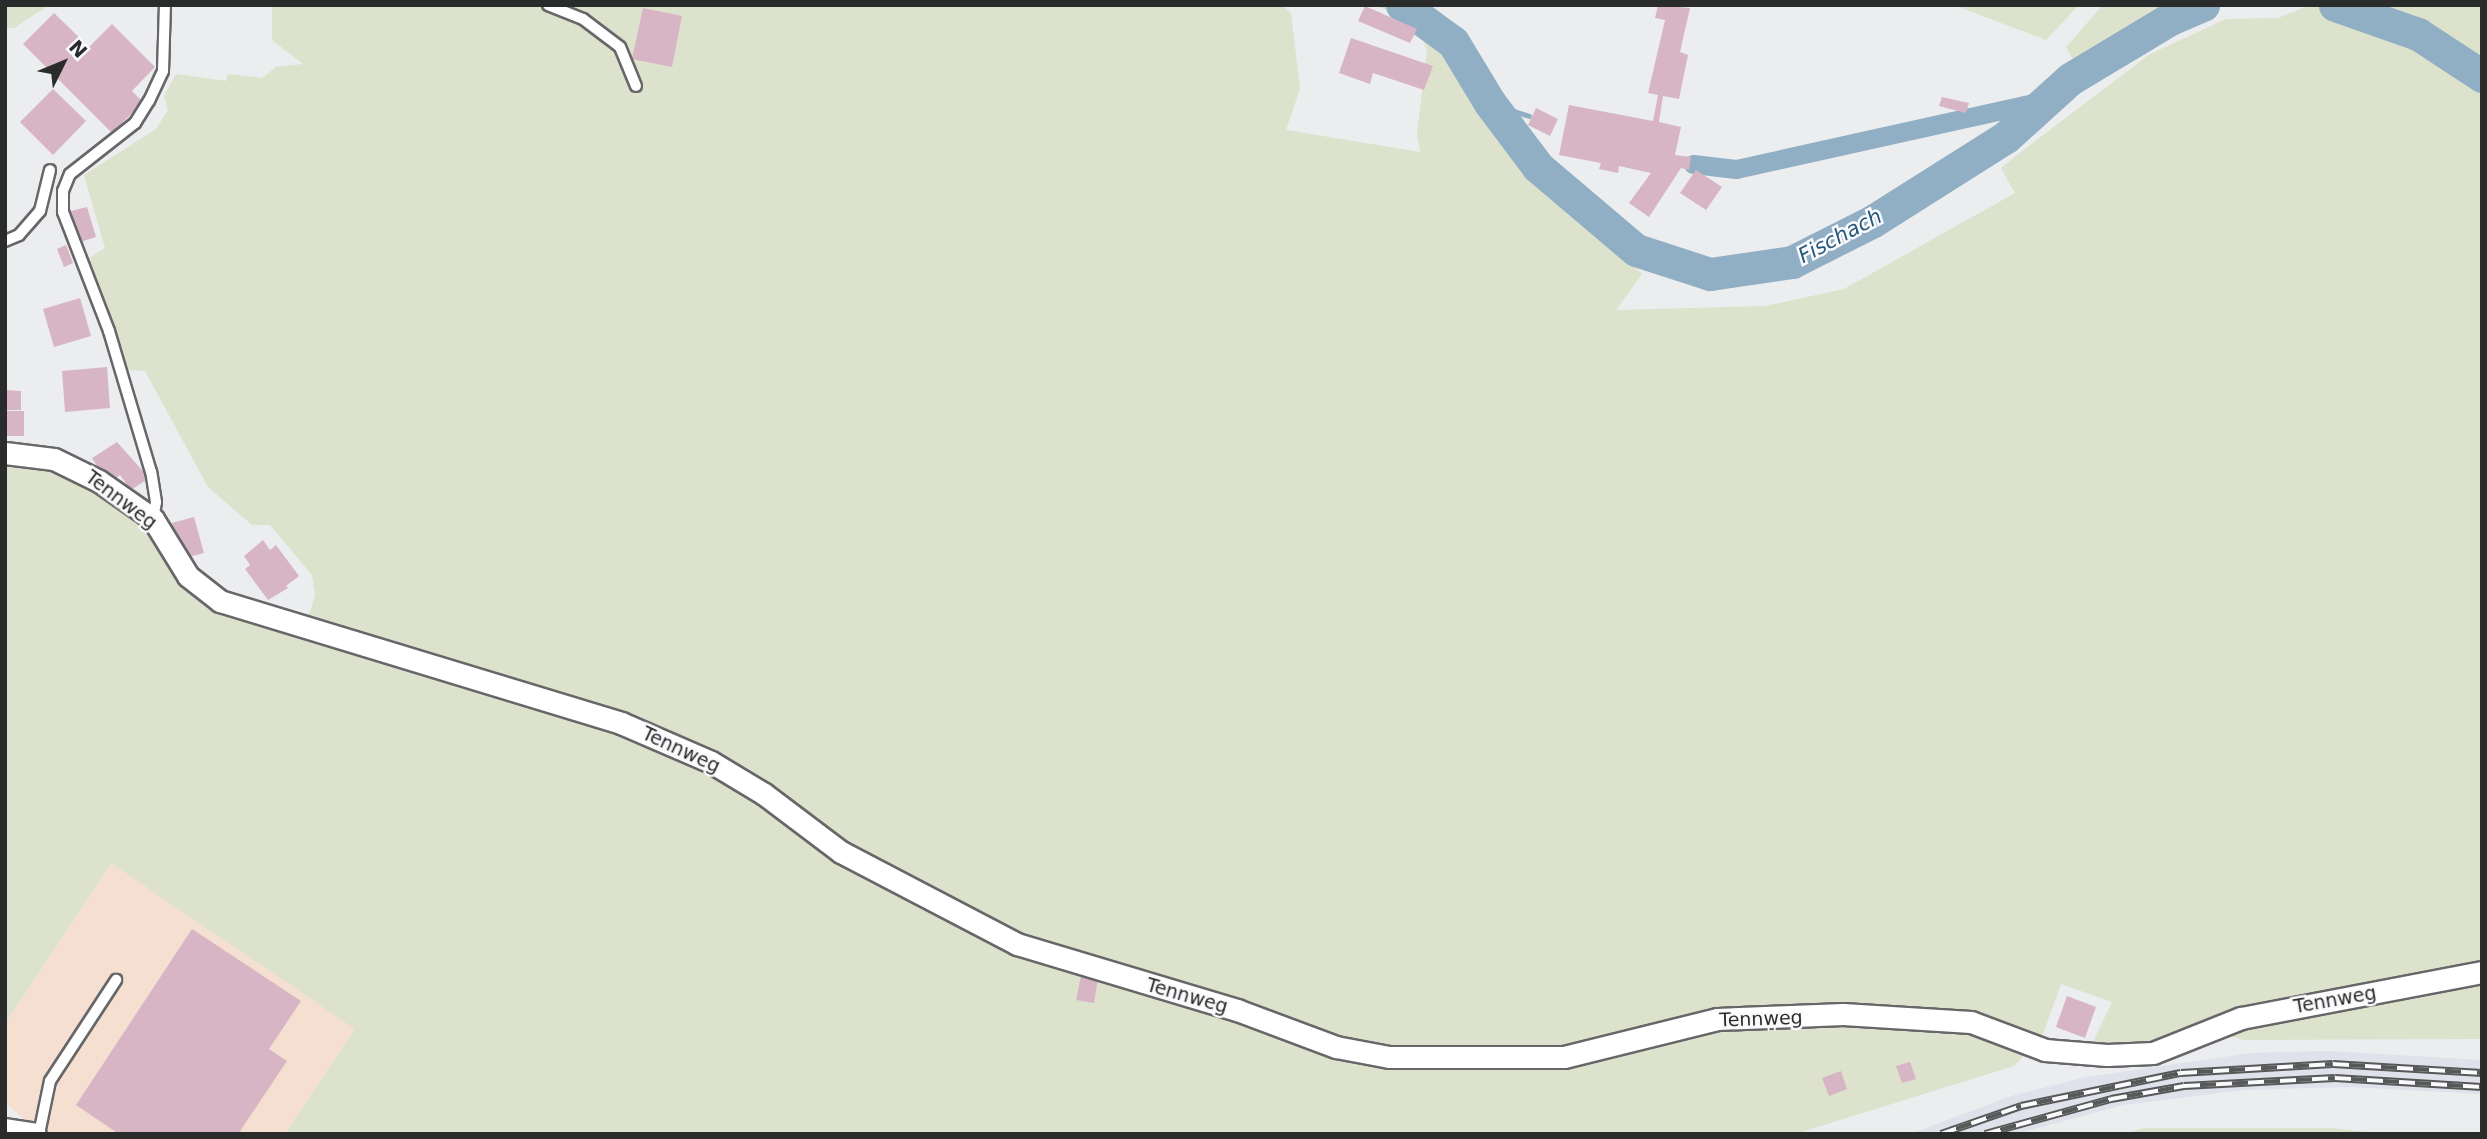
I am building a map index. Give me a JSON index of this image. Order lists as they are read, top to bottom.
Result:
{
  "streets": {
    "street": ["Tennweg"]
  },
  "water": ["Fischach"],
  "north": "top right"
}
